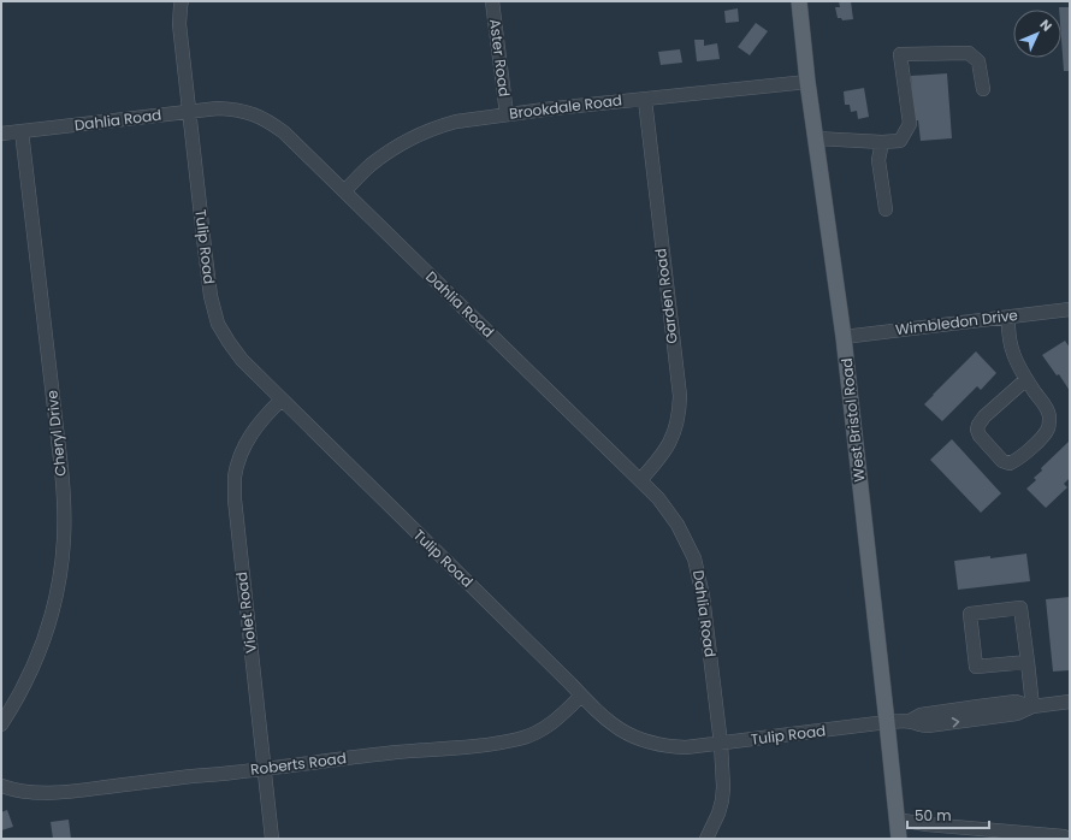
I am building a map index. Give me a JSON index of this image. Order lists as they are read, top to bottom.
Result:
{
  "streets": {
    "main road": ["West Bristol Road"],
    "street": [
      "Aster Road",
      "Brookdale Road",
      "Dahlia Road",
      "Tulip Road",
      "Garden Road",
      "Wimbledon Drive",
      "Cheryl Drive",
      "Violet Road",
      "Roberts Road"
    ]
  },
  "crossings": [
    ["Aster Road", "Brookdale Road"],
    ["Brookdale Road", "Dahlia Road"],
    ["Brookdale Road", "Garden Road"],
    ["Brookdale Road", "West Bristol Road"],
    ["Dahlia Road", "Tulip Road"],
    ["Dahlia Road", "Garden Road"],
    ["Dahlia Road", "Cheryl Drive"],
    ["Tulip Road", "West Bristol Road"],
    ["Tulip Road", "Violet Road"],
    ["Tulip Road", "Roberts Road"],
    ["Wimbledon Drive", "West Bristol Road"],
    ["Violet Road", "Roberts Road"]
  ],
  "scale_bar": "50 m",
  "north": "top right"
}
